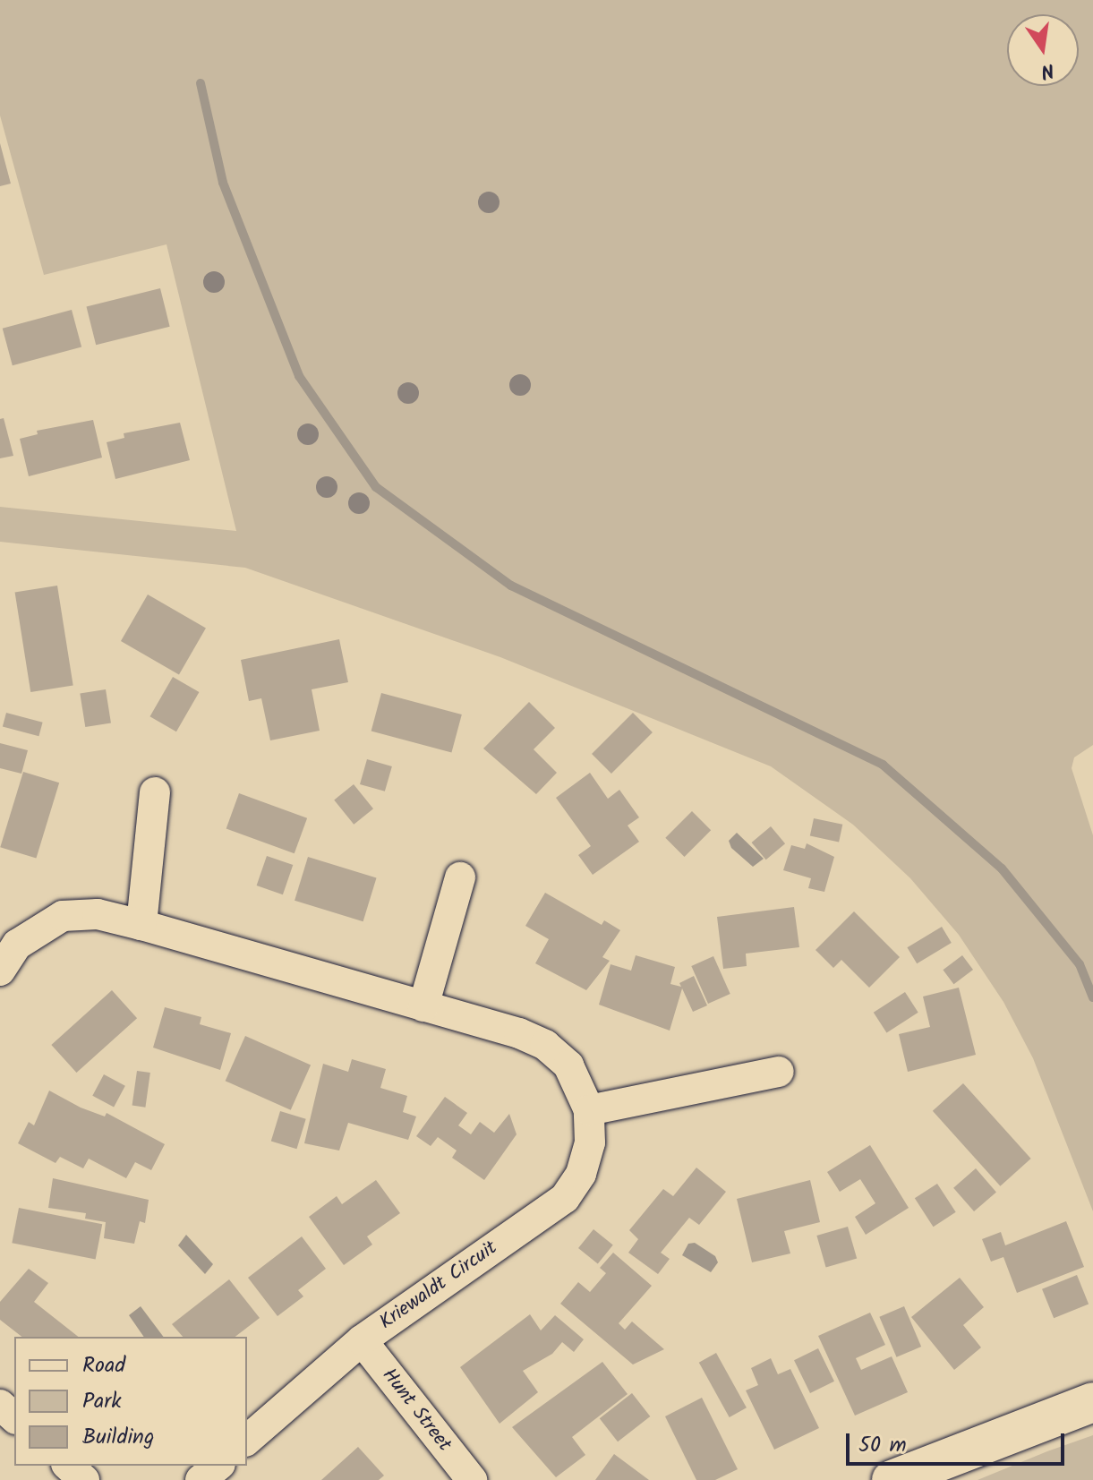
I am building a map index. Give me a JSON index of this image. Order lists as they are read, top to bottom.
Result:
{
  "streets": {
    "street": ["Kriewaldt Circuit", "Hunt Street"]
  },
  "crossings": [
    ["Kriewaldt Circuit", "Hunt Street"]
  ],
  "legend": ["Road", "Park", "Building"],
  "scale_bar": "50 m",
  "north": "bottom"
}
